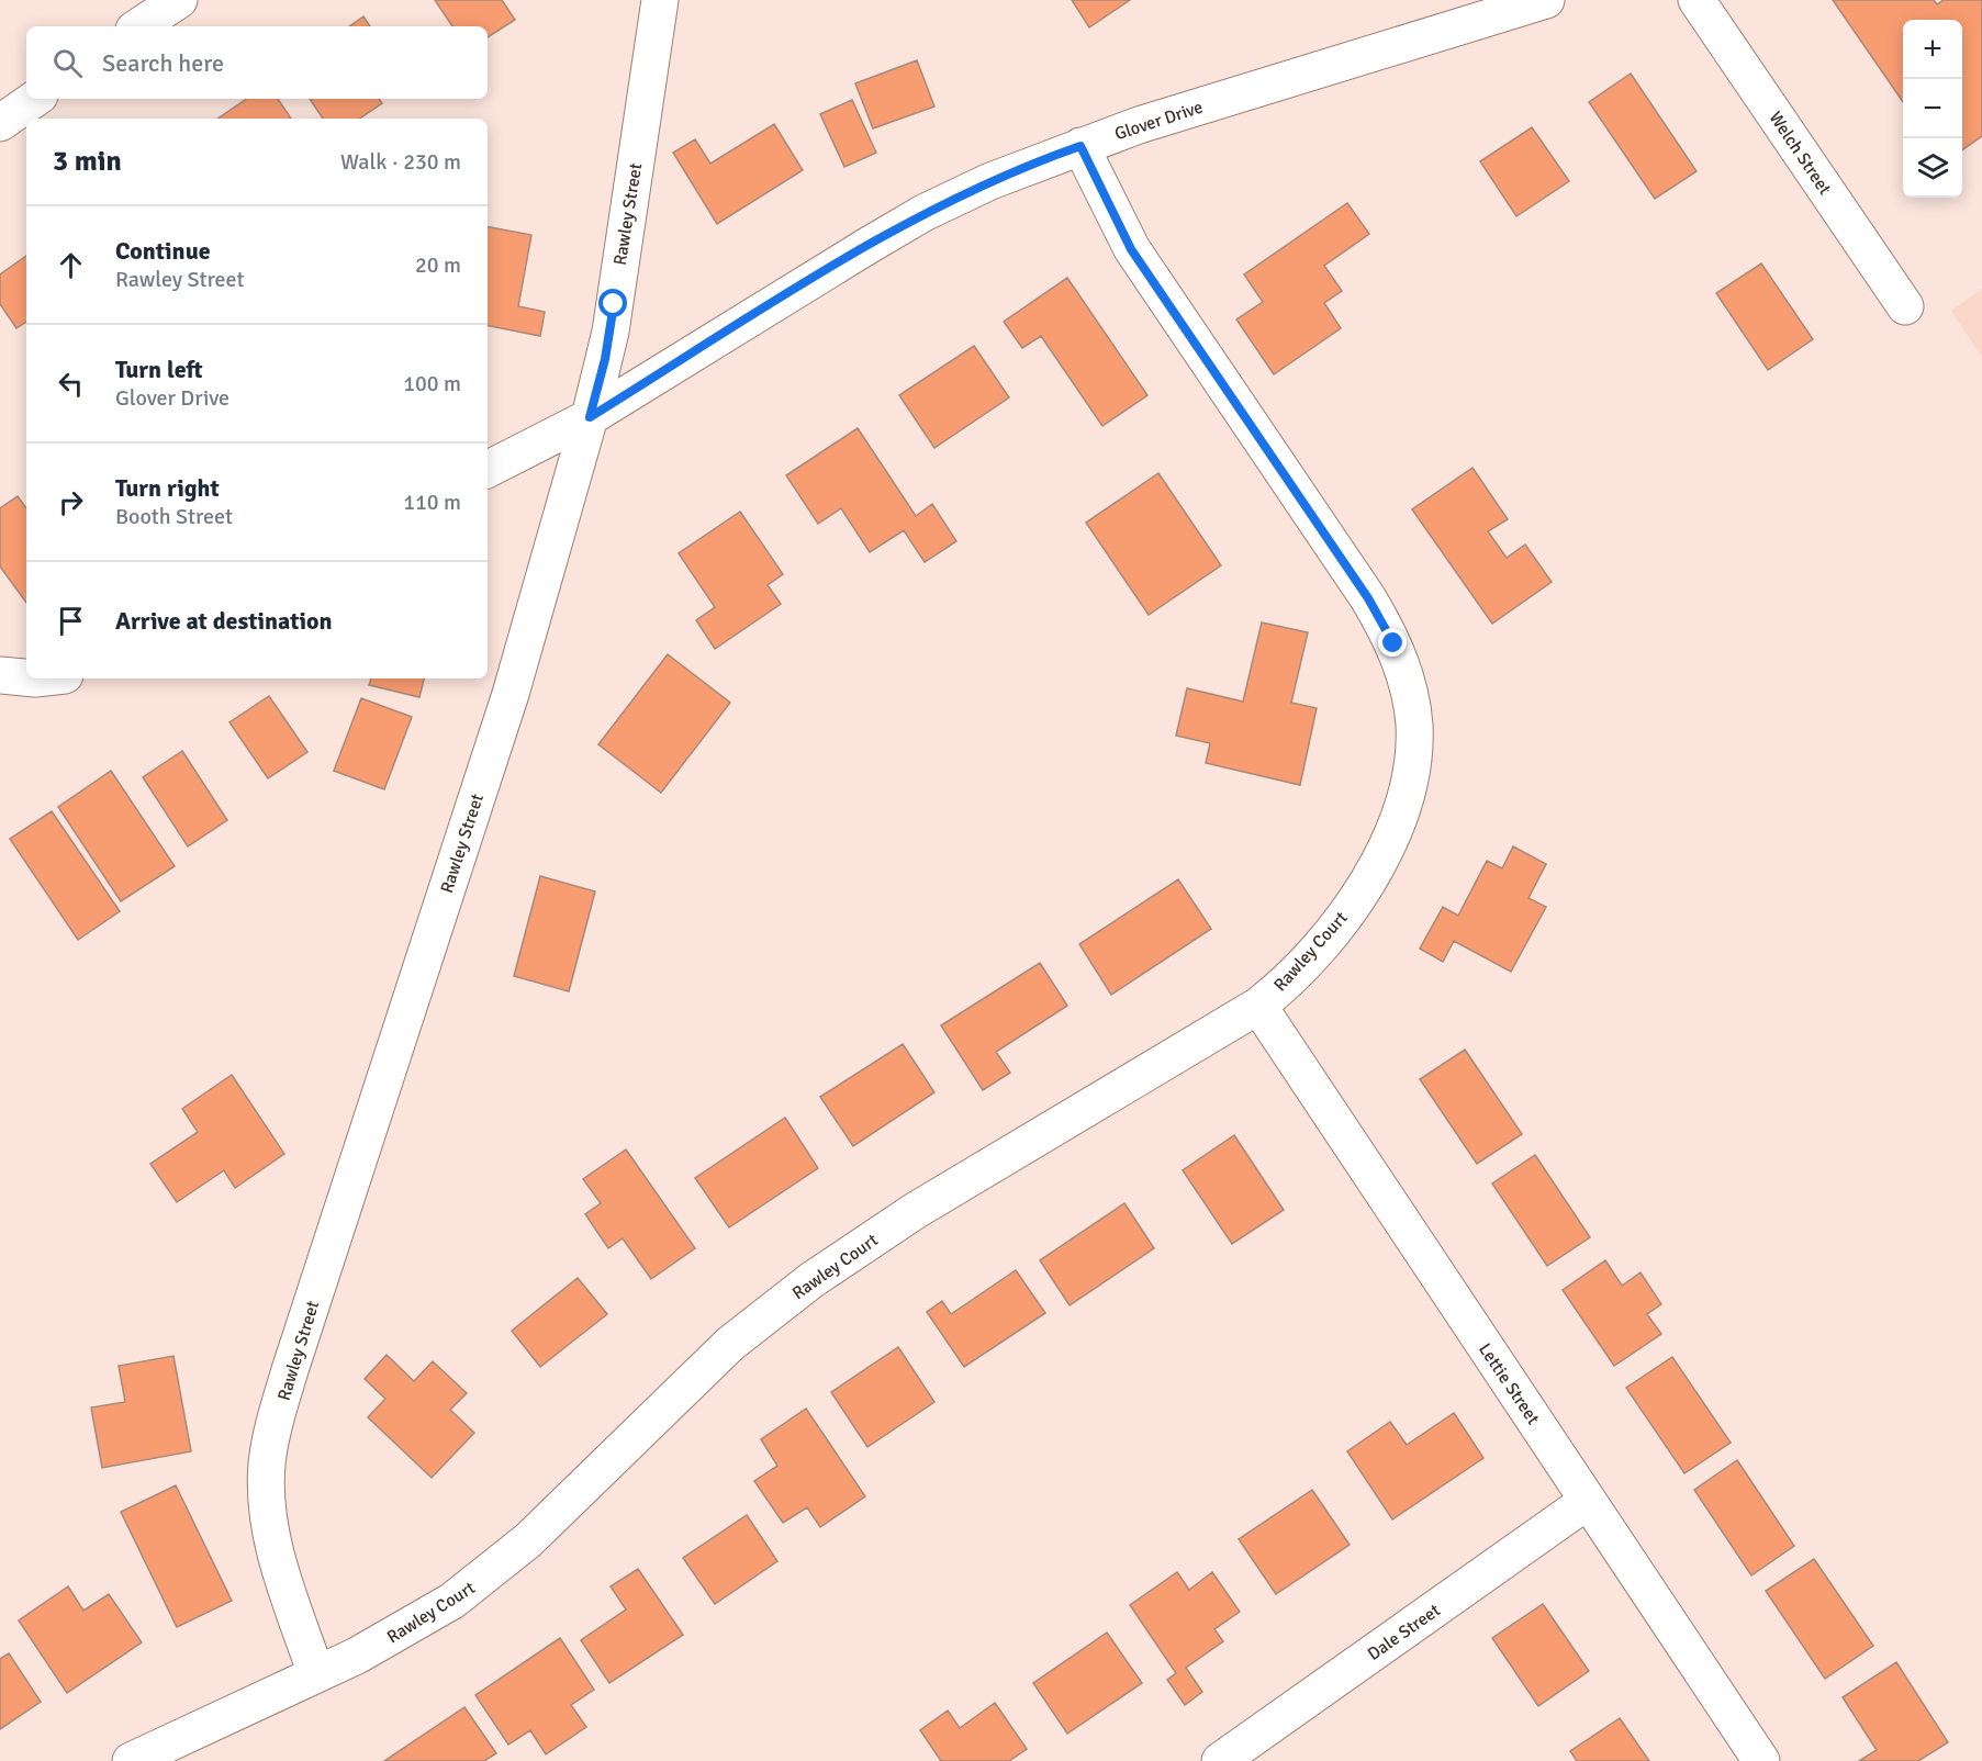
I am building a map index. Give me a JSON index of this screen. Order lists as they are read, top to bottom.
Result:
{
  "streets": {
    "street": [
      "Glover Drive",
      "Welch Street",
      "Rawley Street",
      "Rawley Court",
      "Lettie Street",
      "Dale Street"
    ]
  },
  "crossings": [
    ["Glover Drive", "Rawley Street"],
    ["Glover Drive", "Rawley Court"],
    ["Rawley Street", "Rawley Court"],
    ["Rawley Court", "Lettie Street"],
    ["Lettie Street", "Dale Street"]
  ],
  "page": {
    "map_buttons": ["+", "−"],
    "search": "Search here",
    "heading": ["3 min", "Walk · 230 m"],
    "list": [
      ["Continue", "Rawley Street", "20 m"],
      ["Turn left", "Glover Drive", "100 m"],
      ["Turn right", "Booth Street", "110 m"],
      "Arrive at destination"
    ]
  }
}
